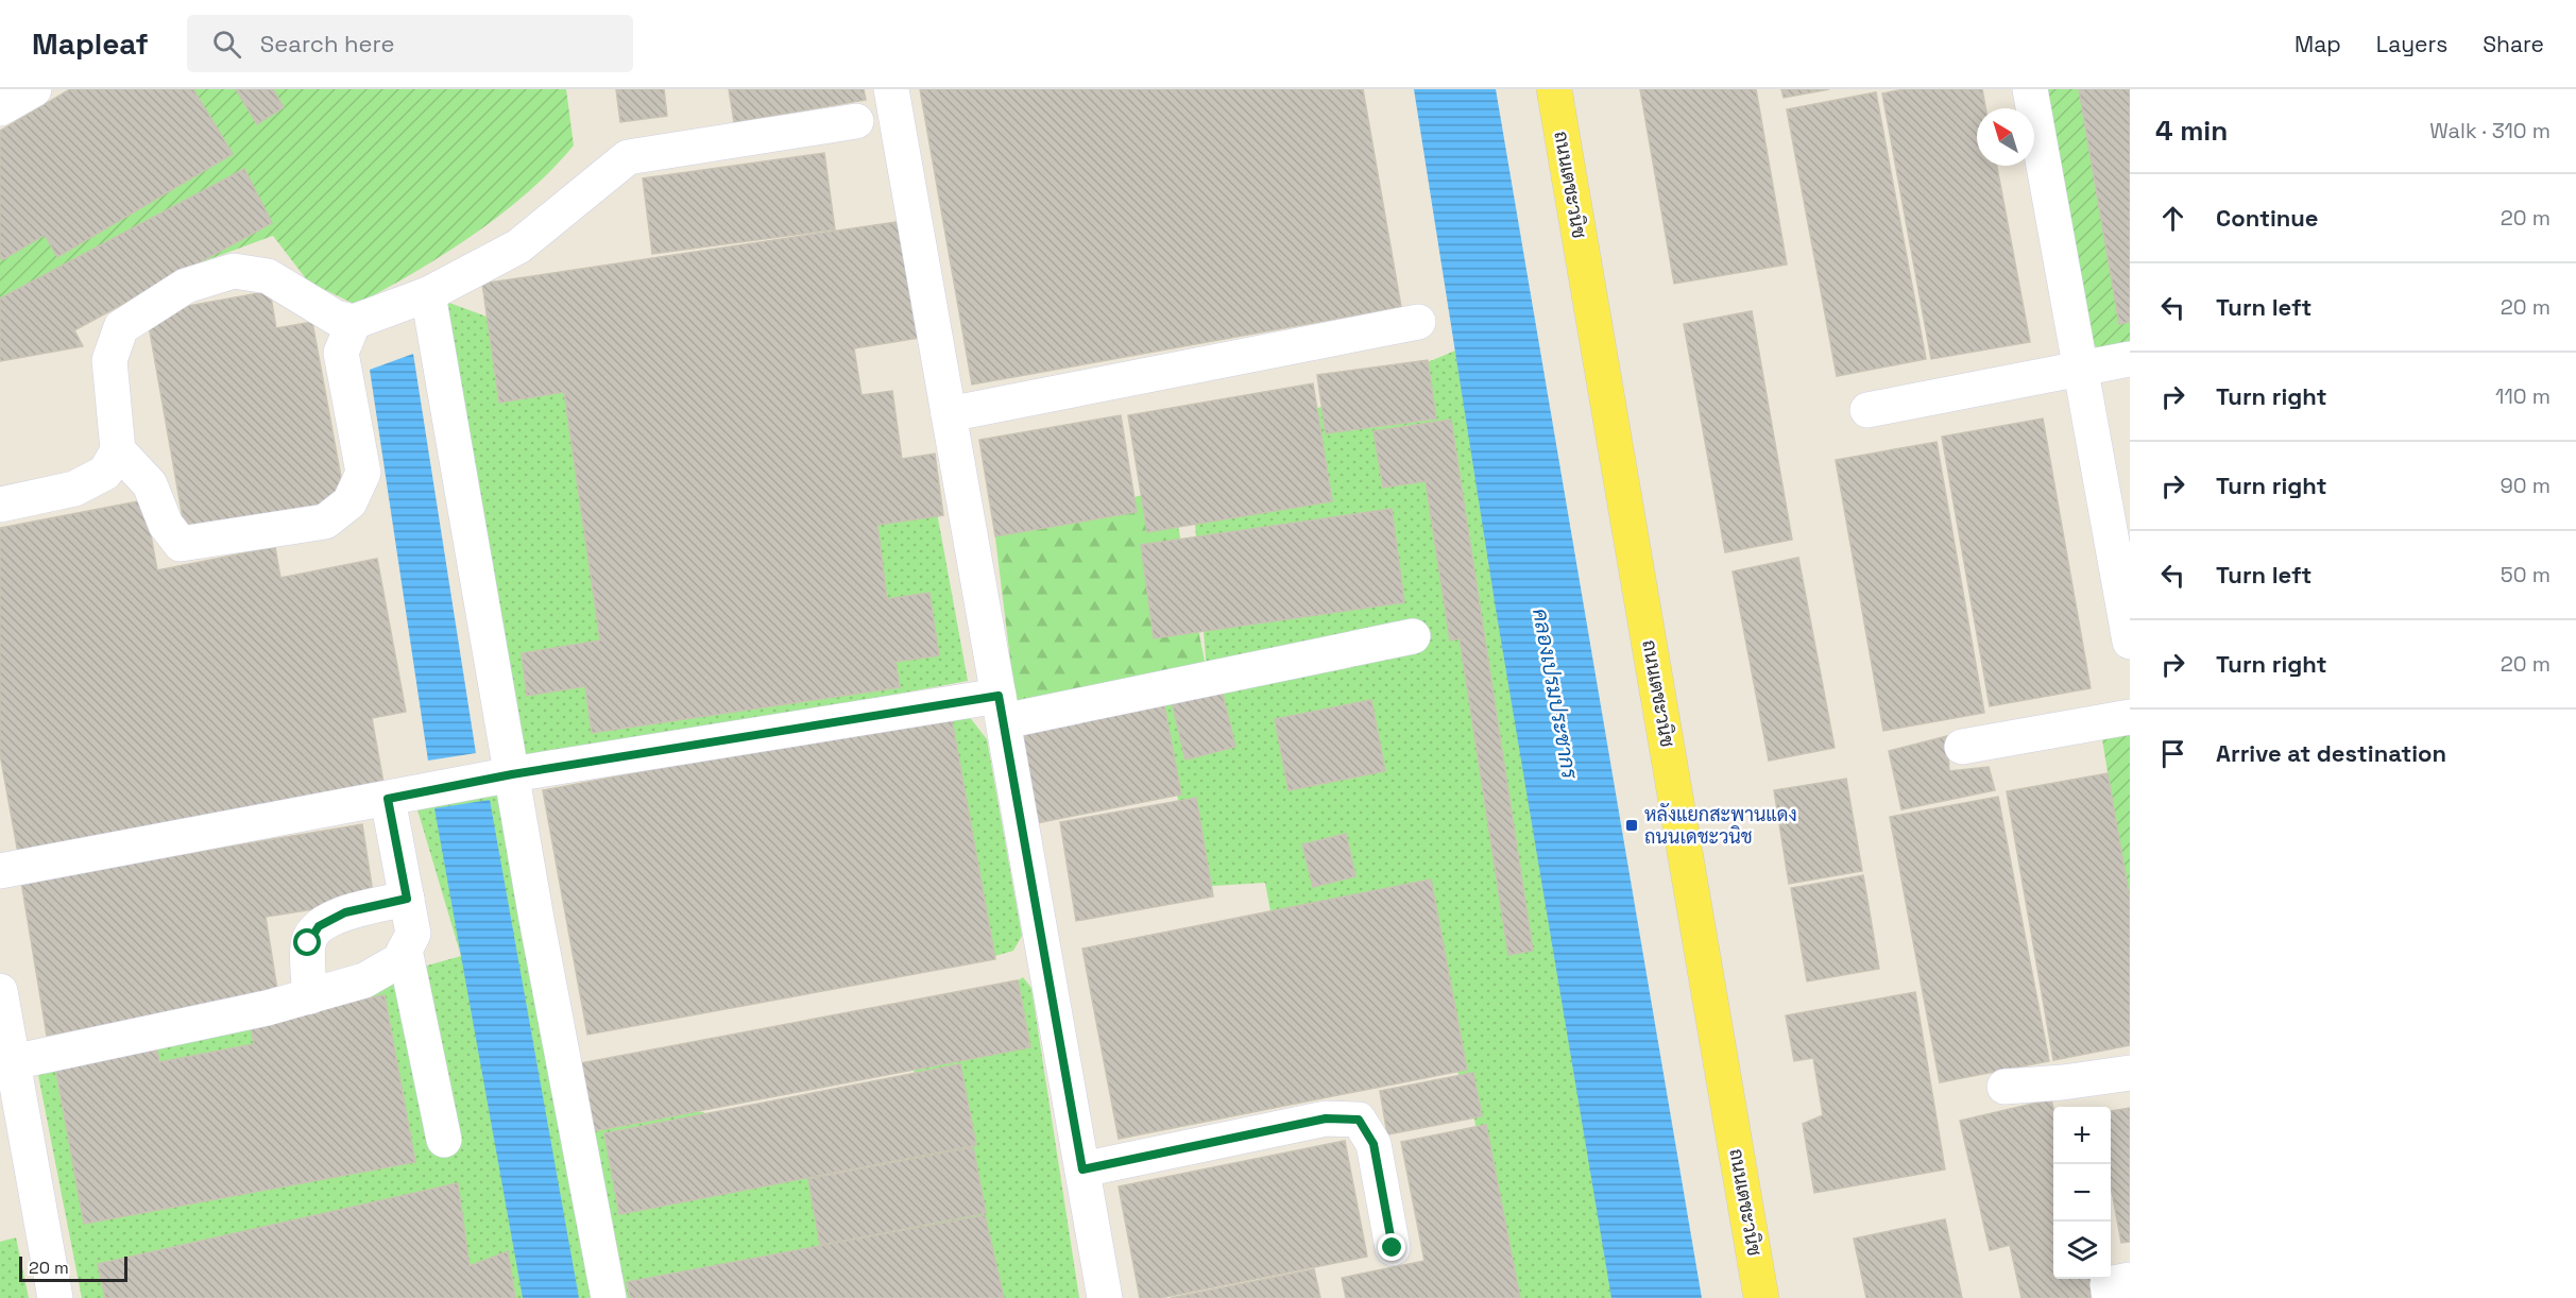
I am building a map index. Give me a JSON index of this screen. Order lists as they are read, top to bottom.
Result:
{
  "streets": {
    "main road": ["ถนนเตชะวนิช"]
  },
  "water": ["คลองเปรมประชากร"],
  "places": {
    "transit": ["หลังแยกสะพานแดง ถนนเดชะวนิช"]
  },
  "scale_bar": "20 m",
  "north": "top left",
  "page": {
    "header": "Mapleaf",
    "search": "Search here",
    "nav": ["Map", "Layers", "Share"],
    "heading": ["4 min", "Walk · 310 m"],
    "list": [
      ["Continue", "20 m"],
      ["Turn left", "20 m"],
      ["Turn right", "110 m"],
      ["Turn right", "90 m"],
      ["Turn left", "50 m"],
      ["Turn right", "20 m"],
      "Arrive at destination"
    ],
    "map_buttons": ["+", "−"],
    "scale": "20 m"
  }
}
